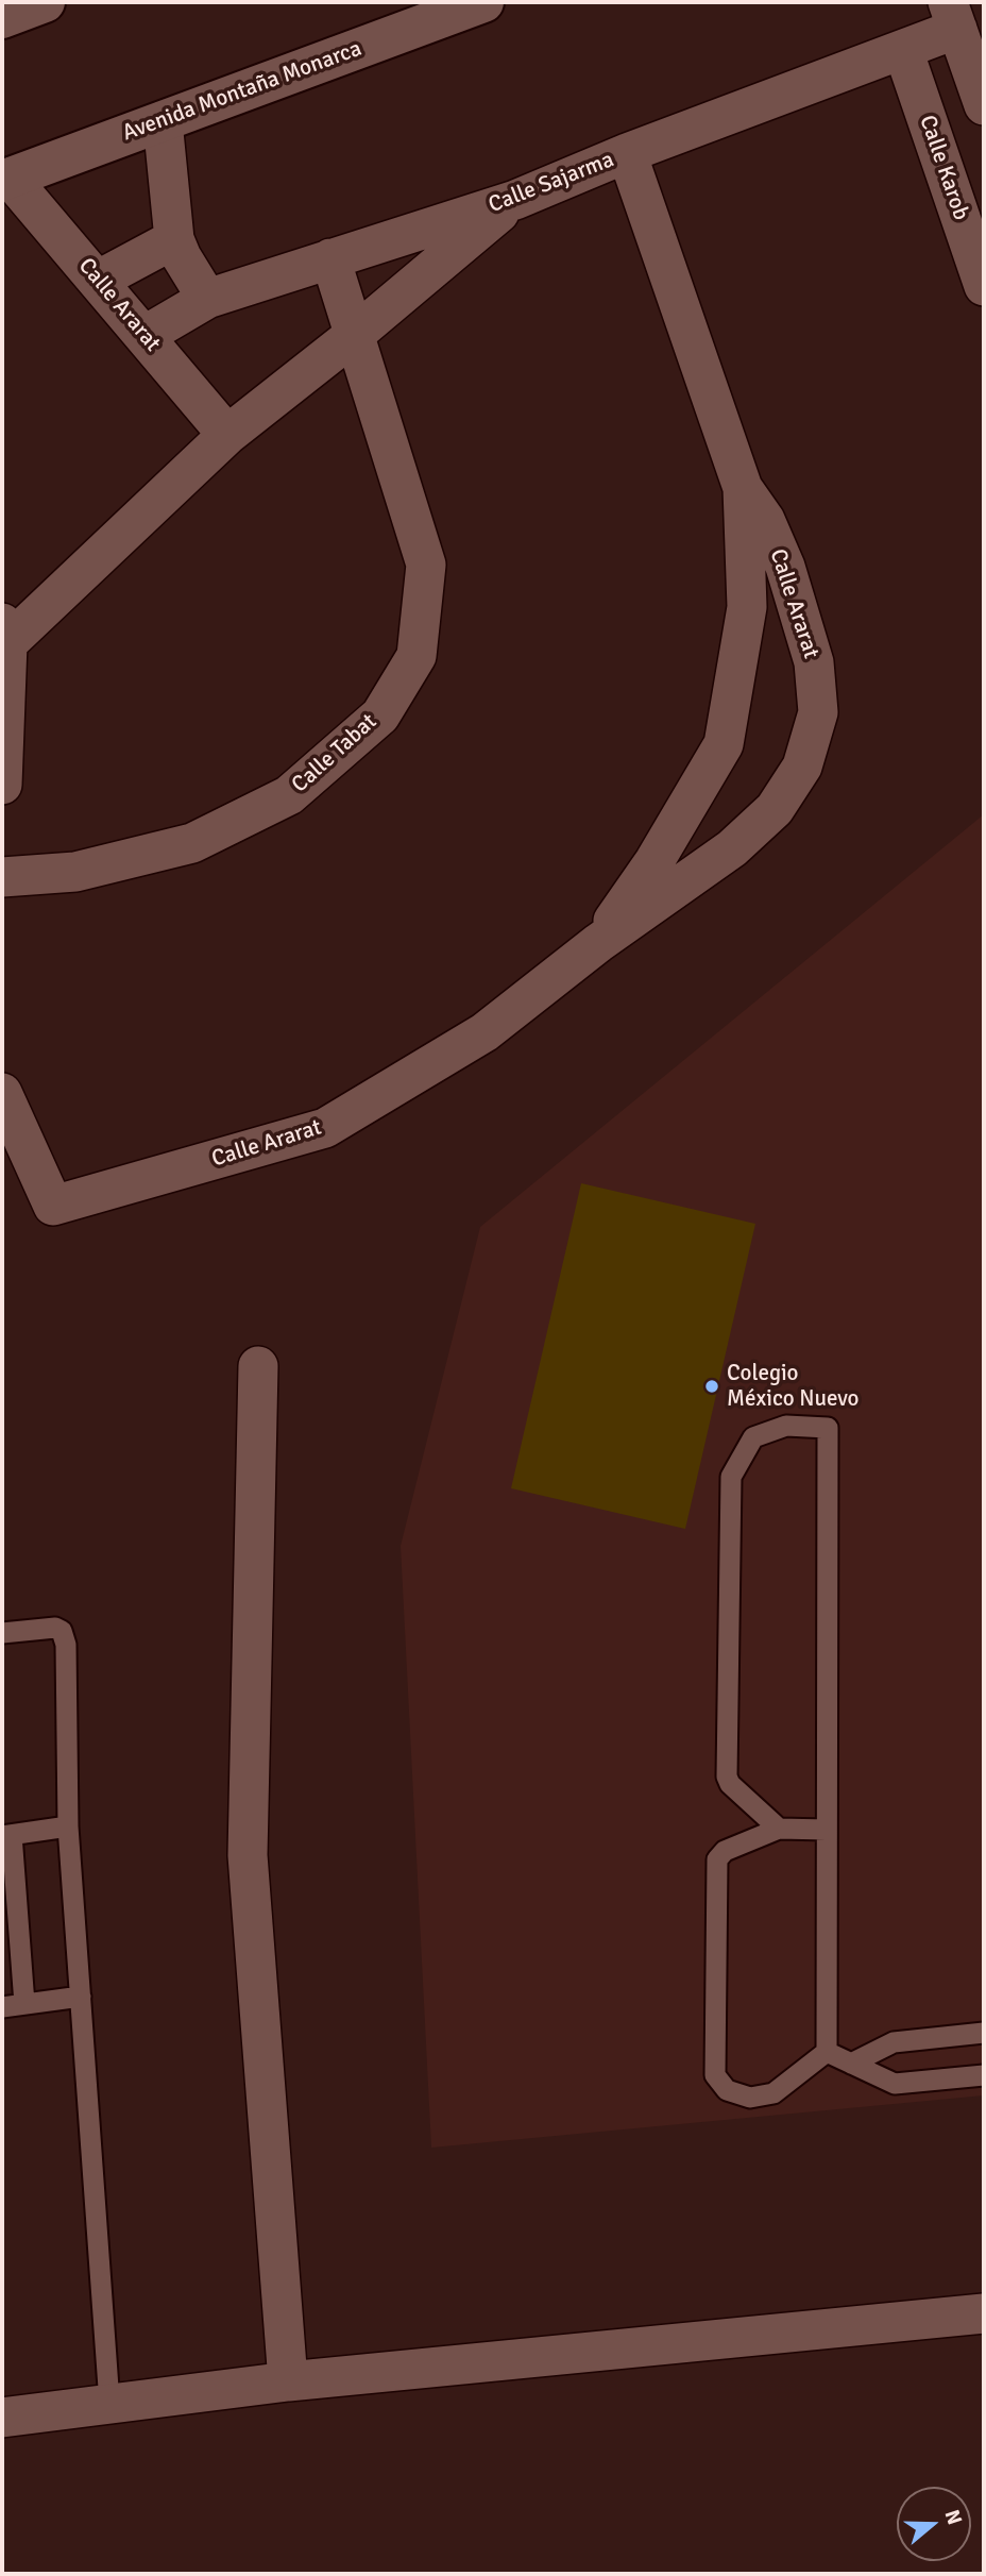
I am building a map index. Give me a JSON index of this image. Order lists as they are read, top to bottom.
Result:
{
  "streets": {
    "main road": ["Avenida Montaña Monarca"],
    "street": [
      "Calle Karob",
      "Calle Sajarma",
      "Calle Ararat",
      "Calle Tabat"
    ]
  },
  "crossings": [
    ["Avenida Montaña Monarca", "Calle Ararat"],
    ["Calle Karob", "Calle Sajarma"],
    ["Calle Sajarma", "Calle Ararat"],
    ["Calle Sajarma", "Calle Tabat"]
  ],
  "places": ["Colegio México Nuevo"],
  "north": "right"
}
